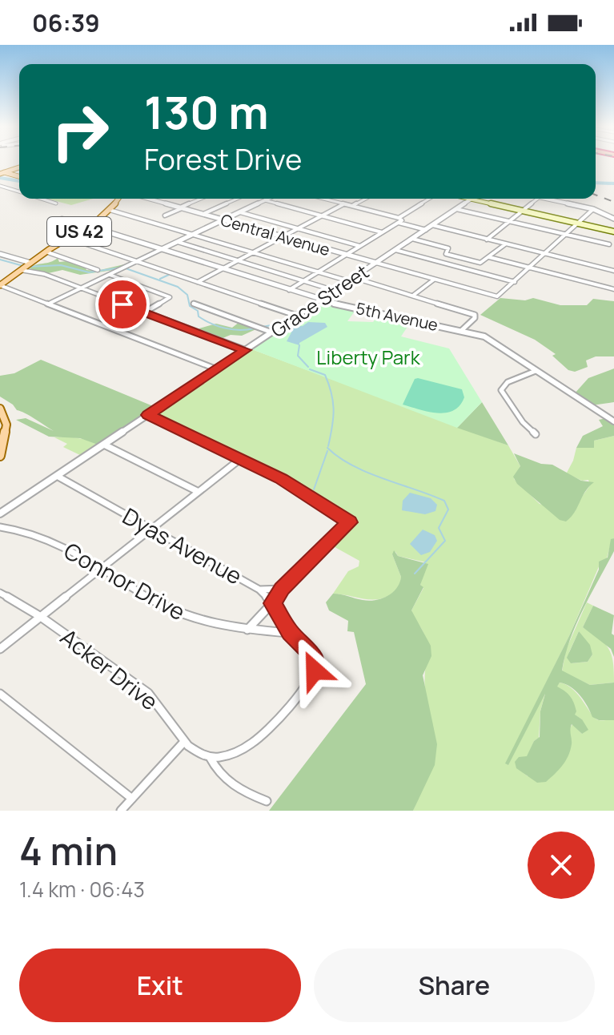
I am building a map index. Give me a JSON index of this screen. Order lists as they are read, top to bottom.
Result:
{
  "streets": {
    "main road": ["US 42"],
    "street": [
      "Central Avenue",
      "Grace Street",
      "5th Avenue",
      "Dyas Avenue",
      "Connor Drive",
      "Acker Drive"
    ]
  },
  "crossings": [
    ["US 42", "5th Avenue"],
    ["Central Avenue", "Grace Street"],
    ["Grace Street", "5th Avenue"],
    ["Grace Street", "Dyas Avenue"],
    ["Dyas Avenue", "Connor Drive"]
  ],
  "parks": ["Liberty Park"],
  "page": {
    "status": "06:39",
    "turn": ["130 m", "Forest Drive"],
    "heading": ["4 min", "1.4 km · 06:43"],
    "buttons": ["Exit", "Share"]
  }
}
